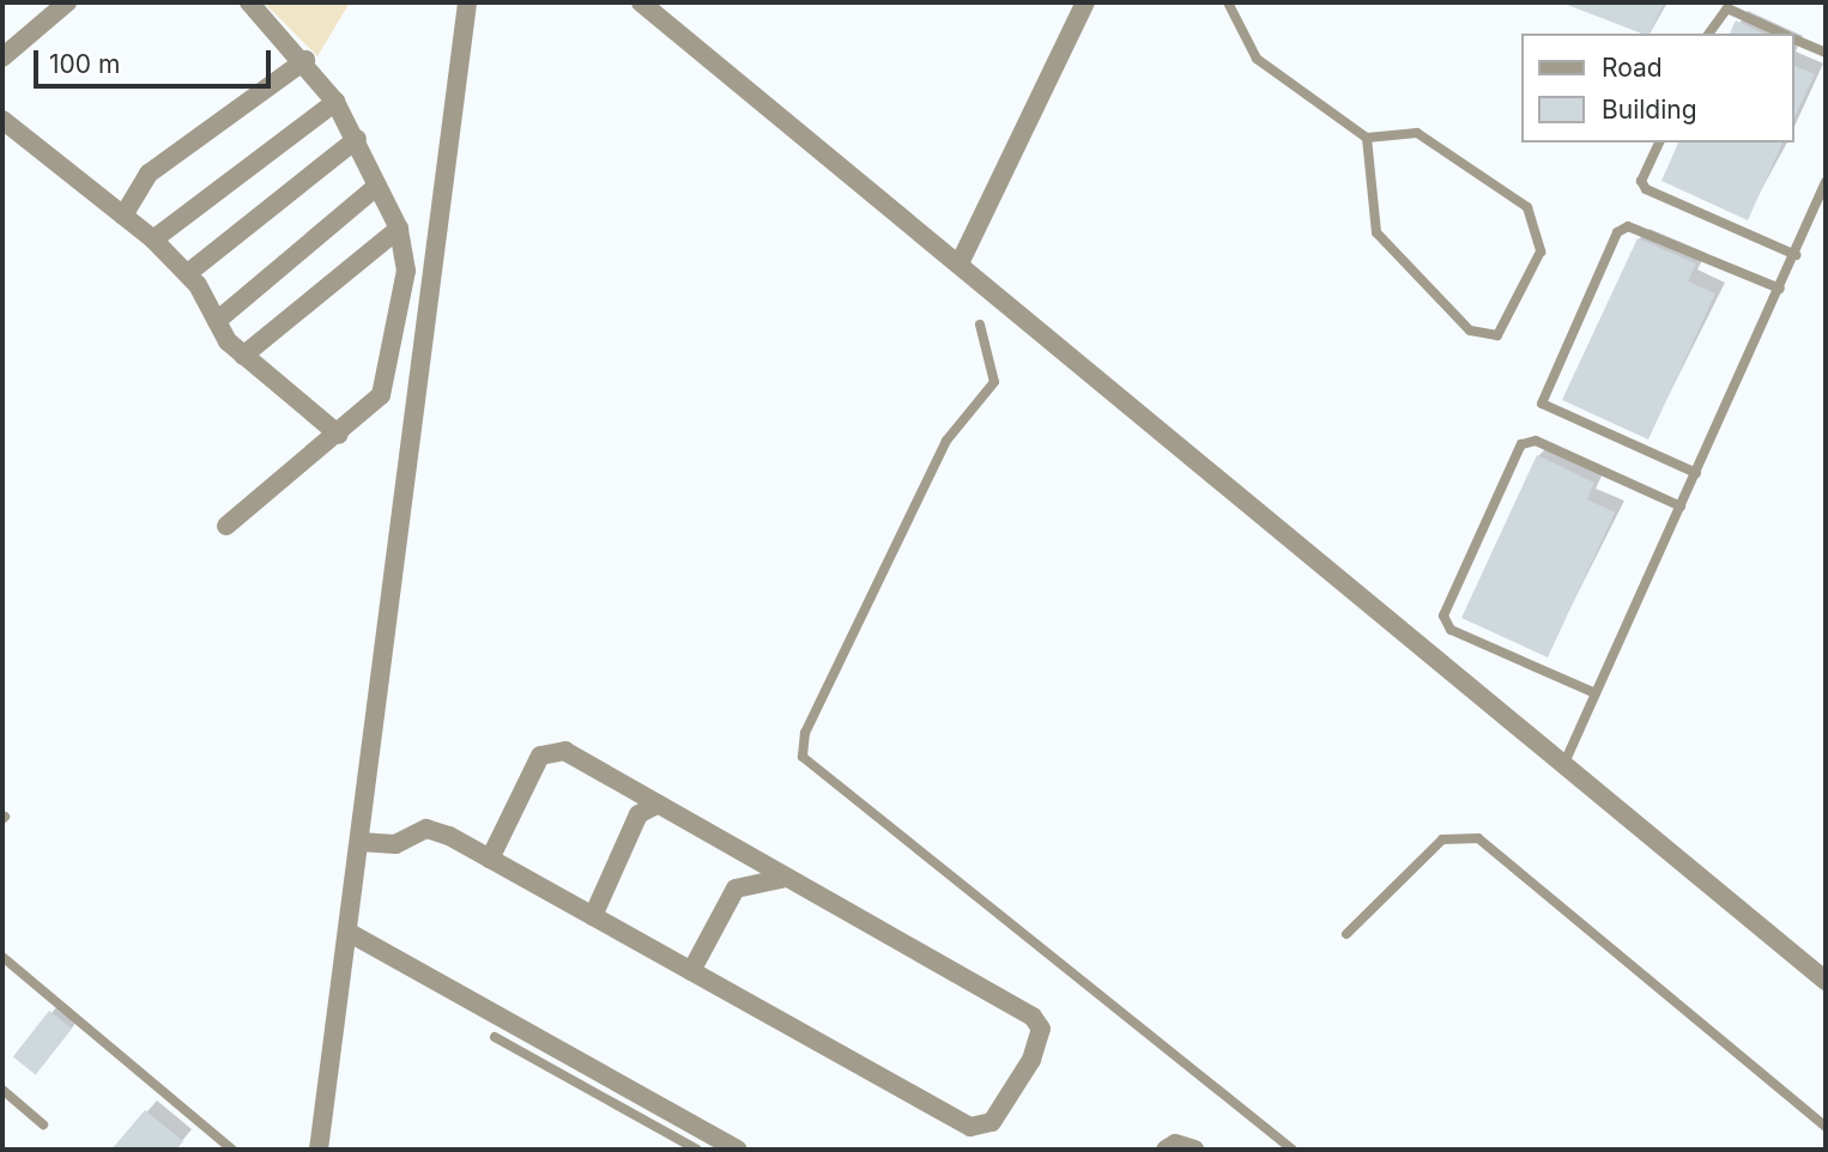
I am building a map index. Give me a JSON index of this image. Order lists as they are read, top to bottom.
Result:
{
  "legend": ["Road", "Building"],
  "scale_bar": "100 m"
}
